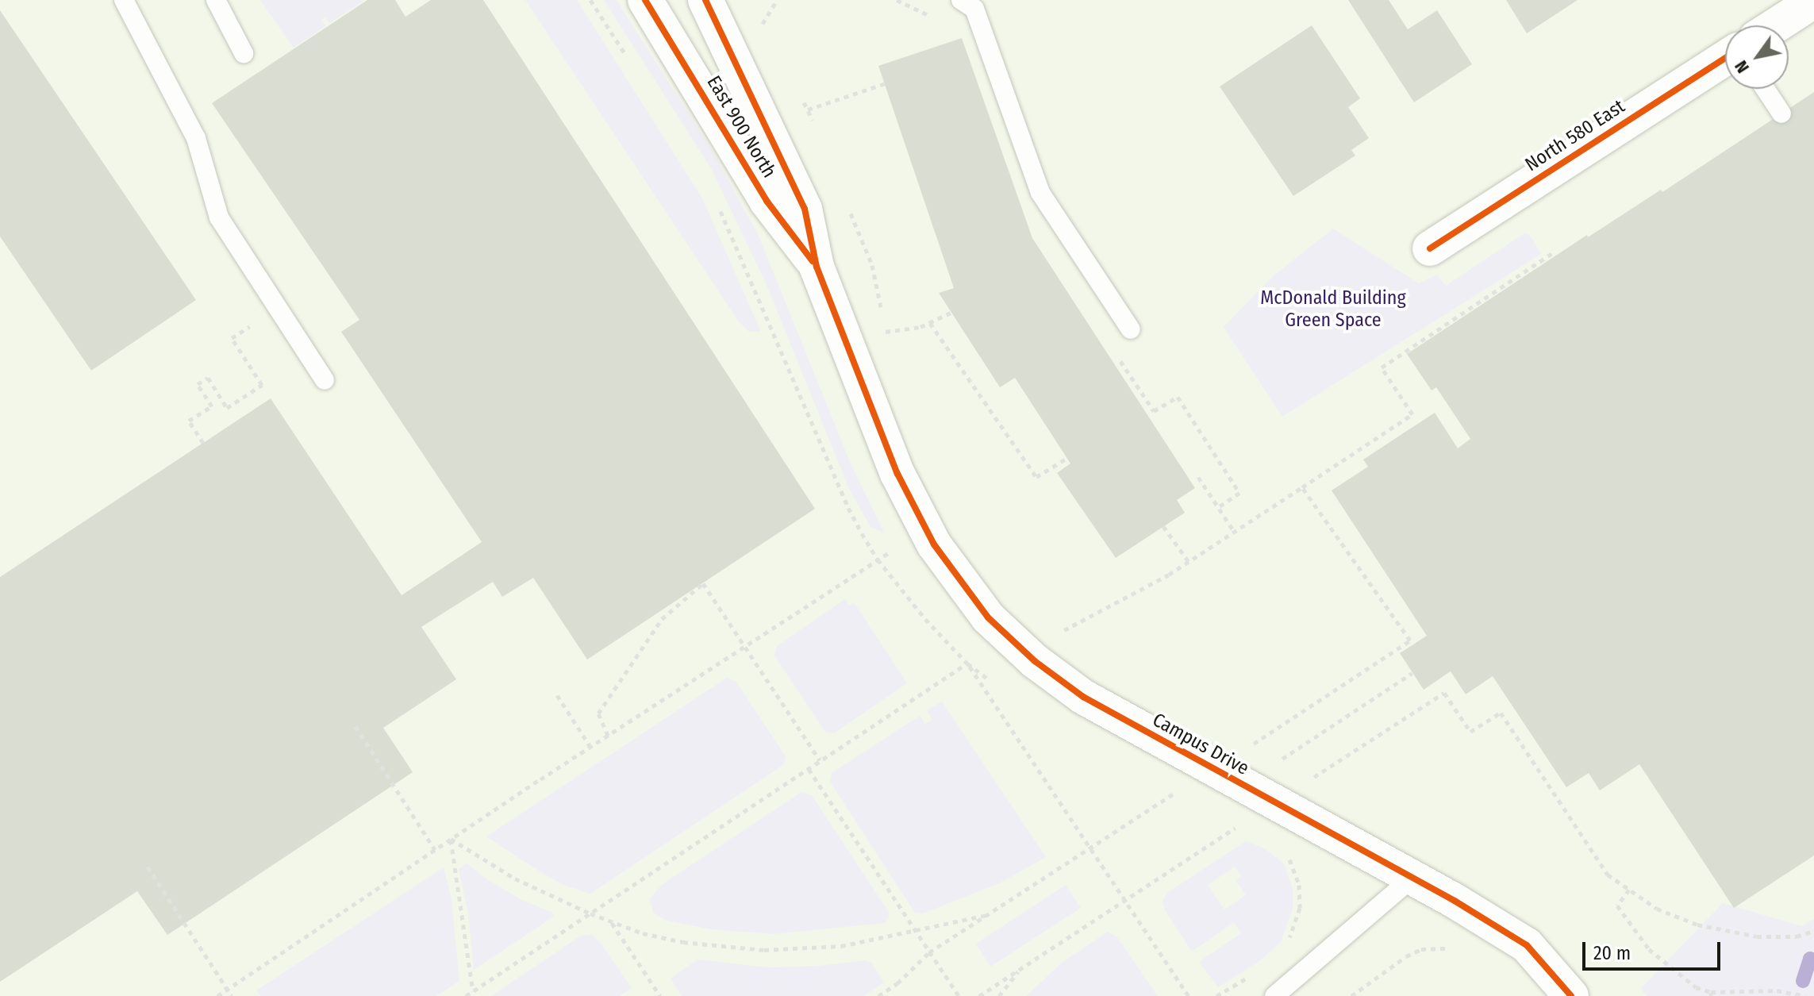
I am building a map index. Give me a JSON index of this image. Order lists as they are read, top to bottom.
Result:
{
  "streets": {
    "street": ["East 900 North", "North 580 East", "Campus Drive"]
  },
  "crossings": [
    ["East 900 North", "Campus Drive"]
  ],
  "parks": ["McDonald Building Green Space"],
  "scale_bar": "20 m",
  "north": "bottom left"
}
